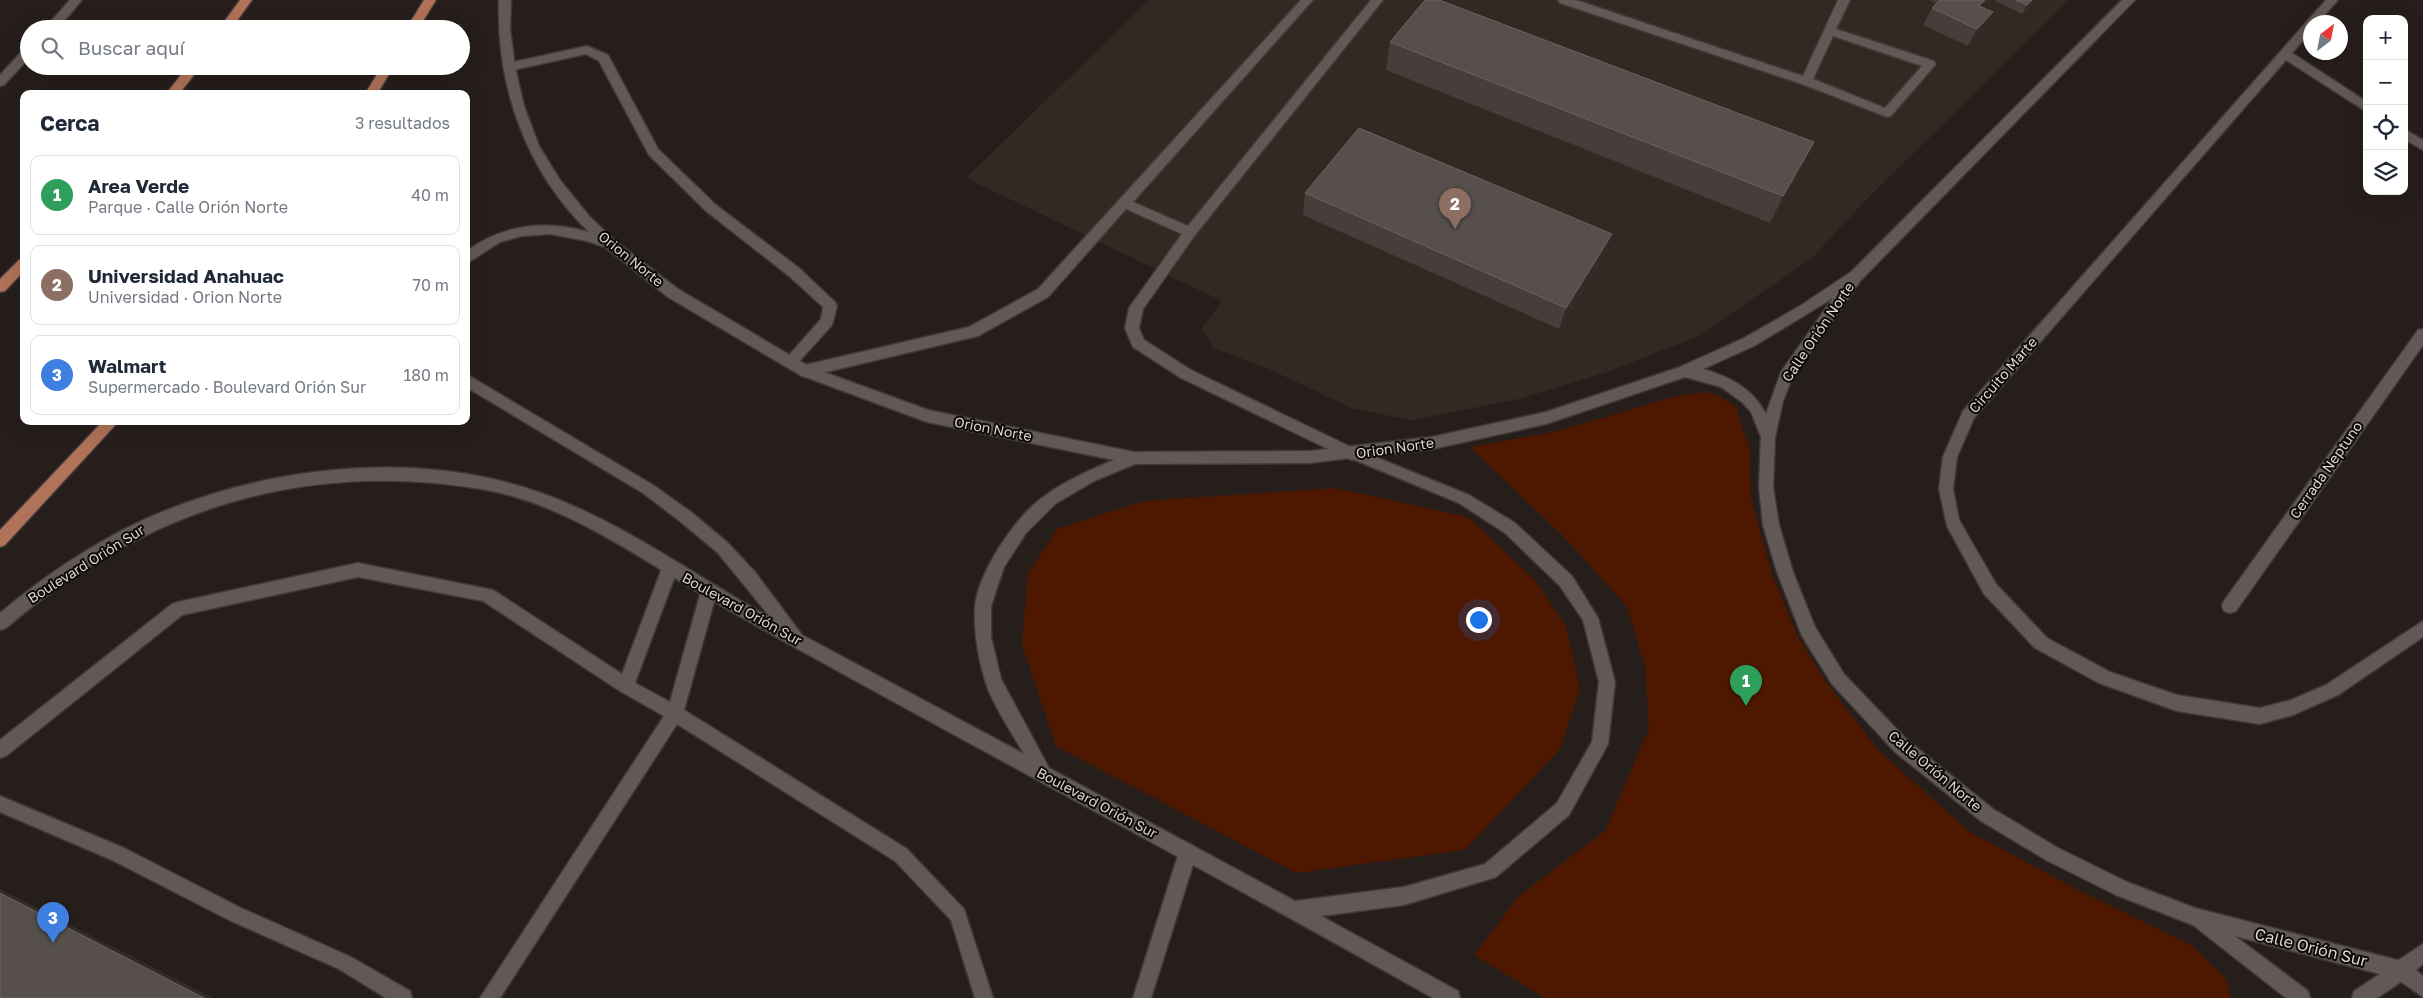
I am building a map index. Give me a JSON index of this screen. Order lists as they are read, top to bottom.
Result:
{
  "streets": {
    "street": [
      "Orion Norte",
      "Calle Orión Norte",
      "Circuito Marte",
      "Cerrada Neptuno",
      "Boulevard Orión Sur",
      "Calle Orión Sur"
    ]
  },
  "crossings": [
    ["Orion Norte", "Calle Orión Norte"],
    ["Calle Orión Norte", "Calle Orión Sur"]
  ],
  "north": "top right",
  "page": {
    "map_buttons": ["+", "−"],
    "search": "Buscar aquí",
    "heading": ["Cerca", "3 resultados"],
    "list": [
      {
        "mark": "1",
        "name": "Area Verde",
        "note": "Parque · Calle Orión Norte",
        "value": "40 m"
      },
      {
        "mark": "2",
        "name": "Universidad Anahuac",
        "note": "Universidad · Orion Norte",
        "value": "70 m"
      },
      {
        "mark": "3",
        "name": "Walmart",
        "note": "Supermercado · Boulevard Orión Sur",
        "value": "180 m"
      }
    ],
    "pins": ["2", "1", "3"]
  }
}
